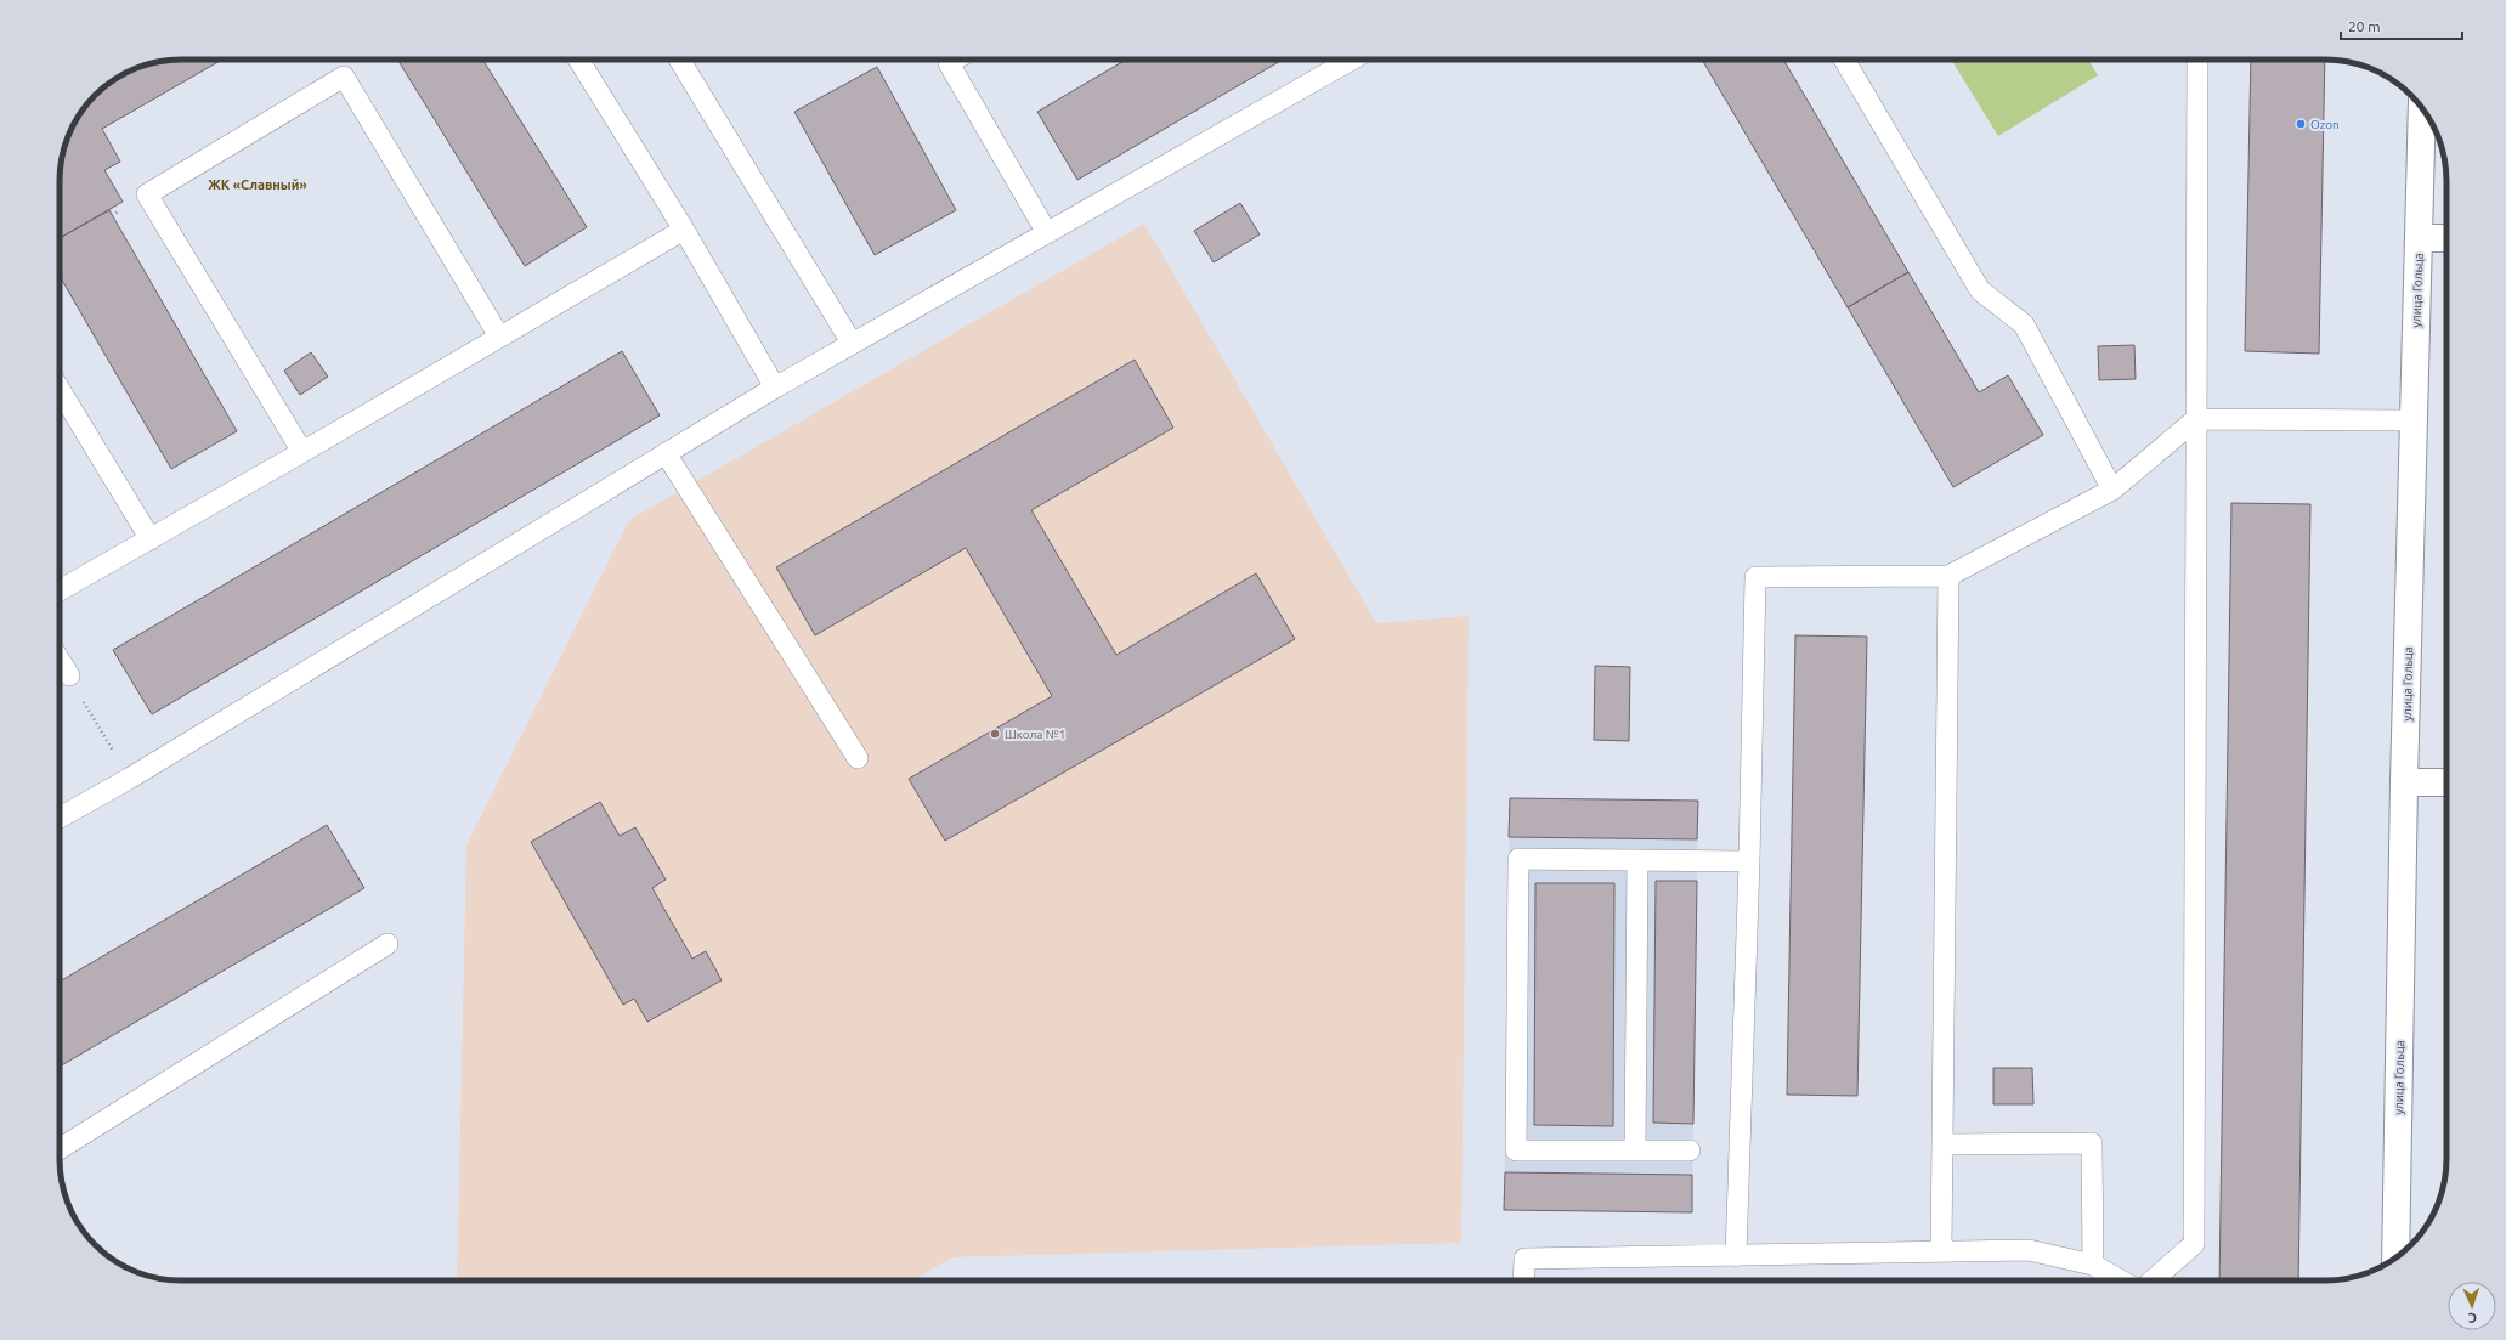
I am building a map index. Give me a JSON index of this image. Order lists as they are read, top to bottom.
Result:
{
  "streets": {
    "street": ["улица Гольца"]
  },
  "districts": ["ЖК «Славный»"],
  "places": ["Ozon", "Школа №1"],
  "scale_bar": "20 m",
  "north": "bottom"
}
